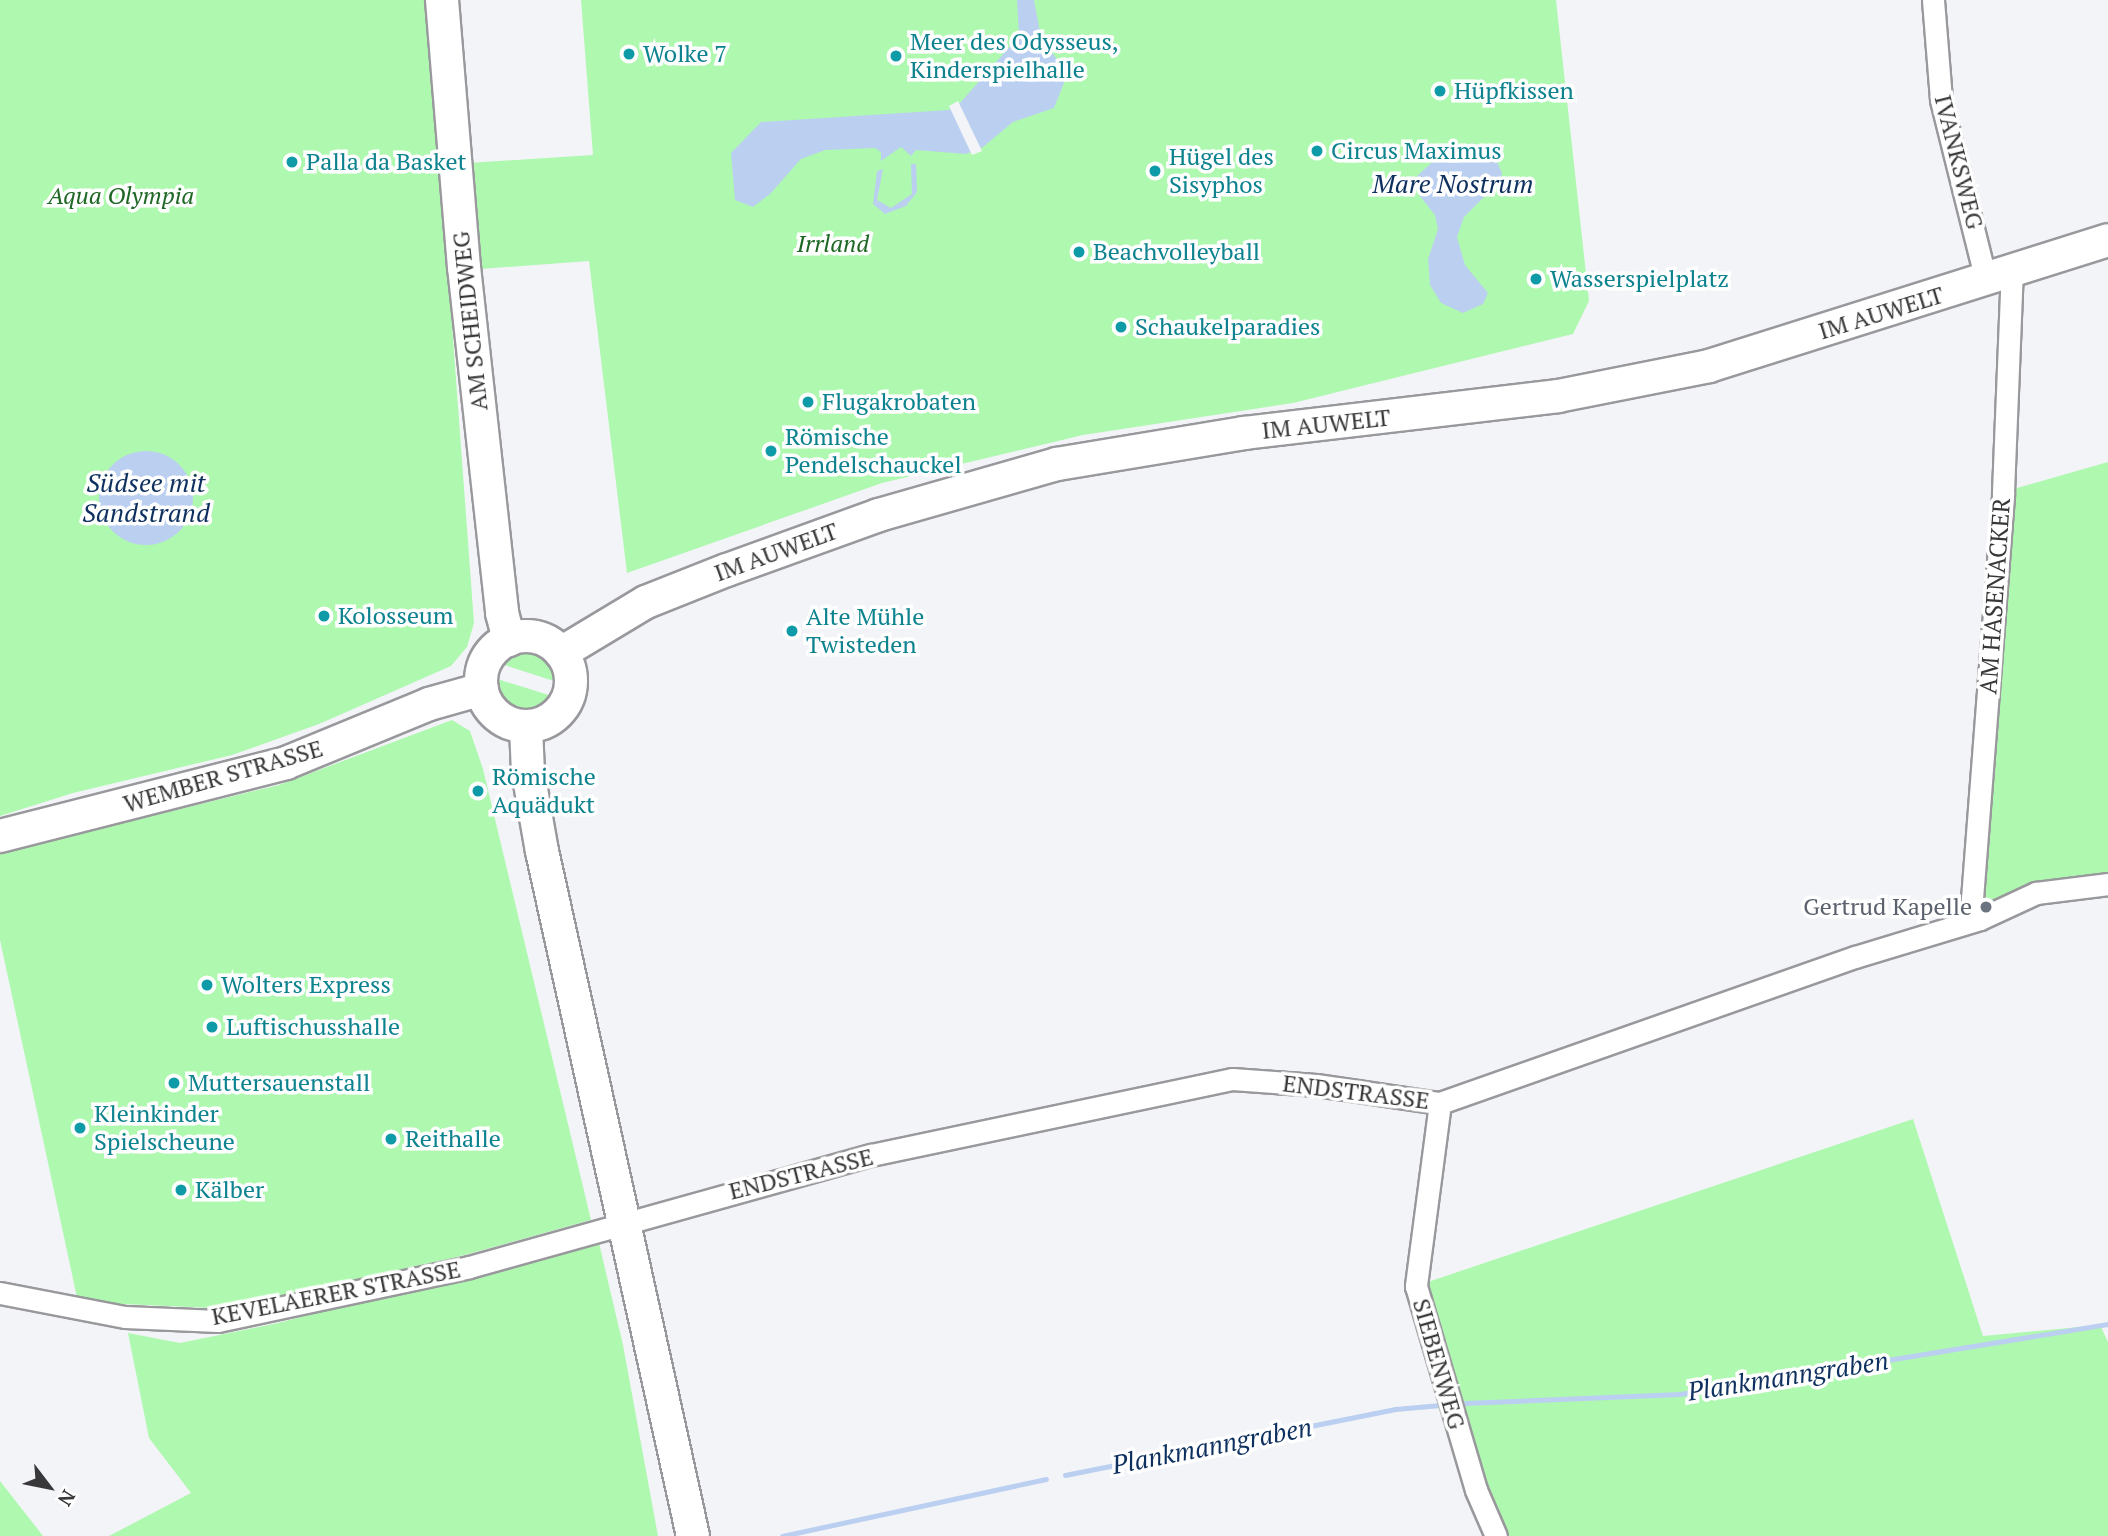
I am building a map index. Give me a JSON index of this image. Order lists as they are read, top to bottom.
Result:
{
  "streets": {
    "main road": ["IM AUWELT", "AM SCHEIDWEG", "WEMBER STRASSE"],
    "street": [
      "IVANKSWEG",
      "AM HASENACKER",
      "ENDSTRASSE",
      "KEVELAERER STRASSE",
      "SIEBENWEG"
    ]
  },
  "crossings": [
    ["IVANKSWEG", "IM AUWELT"],
    ["IVANKSWEG", "AM HASENACKER"],
    ["IM AUWELT", "AM SCHEIDWEG"],
    ["IM AUWELT", "AM HASENACKER"],
    ["IM AUWELT", "WEMBER STRASSE"],
    ["AM SCHEIDWEG", "WEMBER STRASSE"],
    ["AM HASENACKER", "ENDSTRASSE"],
    ["ENDSTRASSE", "KEVELAERER STRASSE"],
    ["ENDSTRASSE", "SIEBENWEG"]
  ],
  "water": ["Mare Nostrum", "Südsee mit Sandstrand", "Plankmanngraben"],
  "parks": ["Aqua Olympia", "Irrland"],
  "places": [
    "Wolke 7",
    "Meer des Odysseus, Kinderspielhalle",
    "Hüpfkissen",
    "Circus Maximus",
    "Palla da Basket",
    "Hügel des Sisyphos",
    "Beachvolleyball",
    "Wasserspielplatz",
    "Schaukelparadies",
    "Flugakrobaten",
    "Römische Pendelschauckel",
    "Kolosseum",
    "Alte Mühle Twisteden",
    "Römische Aquädukt",
    "Gertrud Kapelle",
    "Wolters Express",
    "Luftischusshalle",
    "Muttersauenstall",
    "Kleinkinder Spielscheune",
    "Reithalle",
    "Kälber"
  ],
  "north": "bottom right"
}
